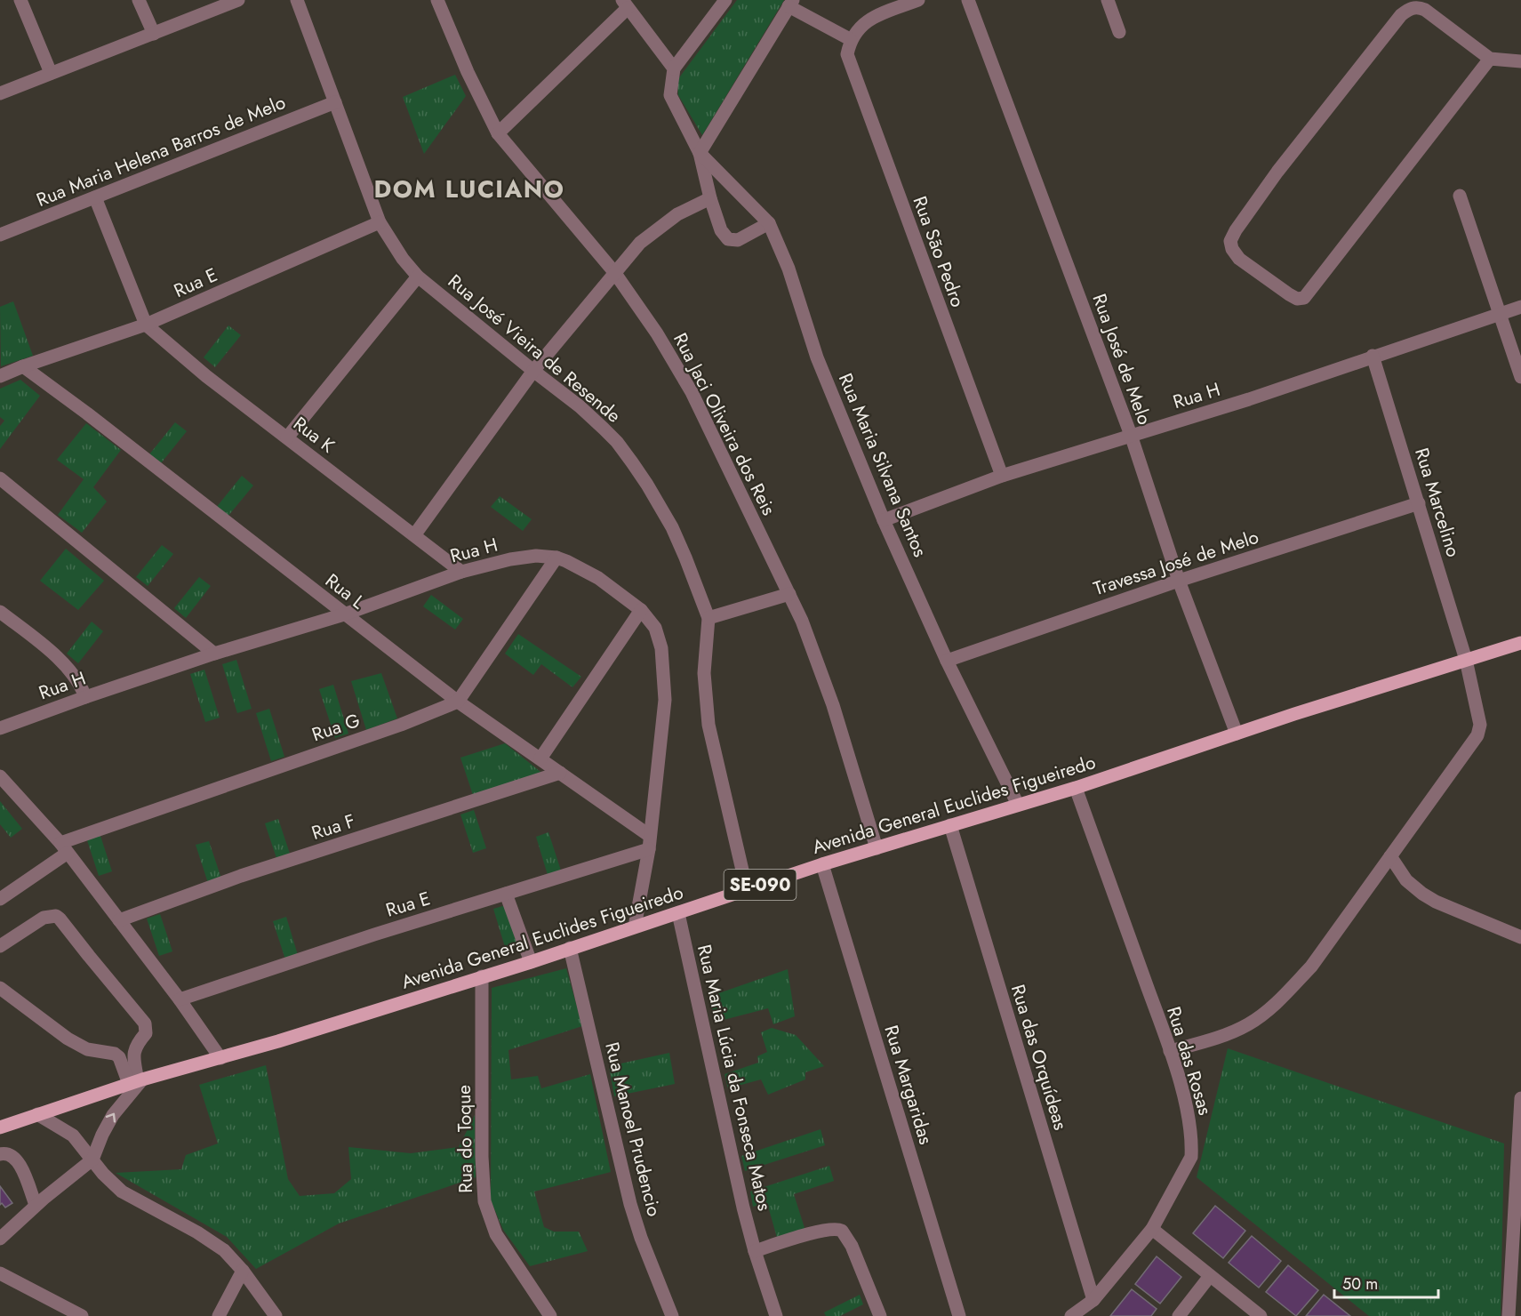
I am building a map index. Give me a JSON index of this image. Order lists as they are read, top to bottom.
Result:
{
  "streets": {
    "main road": ["Avenida General Euclides Figueiredo", "SE-090"],
    "street": [
      "Rua Maria Helena Barros de Melo",
      "Rua São Pedro",
      "Rua E",
      "Rua José Vieira de Resende",
      "Rua José de Melo",
      "Rua H",
      "Rua Jaci Oliveira dos Reis",
      "Rua K",
      "Rua Maria Silvana Santos",
      "Rua Marcelino",
      "Travessa José de Melo",
      "Rua L",
      "Rua G",
      "Rua F",
      "Rua das Orquídeas",
      "Rua das Rosas",
      "Rua Maria Lúcia da Fonseca Matos",
      "Rua Margaridas",
      "Rua Manoel Prudencio",
      "Rua do Toque"
    ]
  },
  "crossings": [
    ["Rua Maria Helena Barros de Melo", "Rua José Vieira de Resende"],
    ["Rua São Pedro", "Rua H"],
    ["Rua E", "Rua José Vieira de Resende"],
    ["Rua E", "Rua H"],
    ["Rua E", "Rua K"],
    ["Rua E", "Rua L"],
    ["Rua José Vieira de Resende", "Avenida General Euclides Figueiredo"],
    ["Rua José de Melo", "Rua H"],
    ["Rua José de Melo", "Travessa José de Melo"],
    ["Rua José de Melo", "Avenida General Euclides Figueiredo"],
    ["Rua H", "Rua K"],
    ["Rua H", "Rua Maria Silvana Santos"],
    ["Rua H", "Rua Marcelino"],
    ["Rua H", "Rua L"],
    ["Rua H", "Avenida General Euclides Figueiredo"],
    ["Rua Jaci Oliveira dos Reis", "Avenida General Euclides Figueiredo"],
    ["Rua Maria Silvana Santos", "Travessa José de Melo"],
    ["Rua Maria Silvana Santos", "Avenida General Euclides Figueiredo"],
    ["Rua Marcelino", "Travessa José de Melo"],
    ["Rua Marcelino", "Avenida General Euclides Figueiredo"],
    ["Rua Marcelino", "Rua das Rosas"],
    ["Rua L", "Rua G"],
    ["Rua L", "Rua F"],
    ["Avenida General Euclides Figueiredo", "Rua das Orquídeas"],
    ["Avenida General Euclides Figueiredo", "Rua das Rosas"],
    ["Avenida General Euclides Figueiredo", "Rua Maria Lúcia da Fonseca Matos"],
    ["Avenida General Euclides Figueiredo", "Rua Margaridas"],
    ["Avenida General Euclides Figueiredo", "Rua Manoel Prudencio"],
    ["Avenida General Euclides Figueiredo", "Rua do Toque"],
    ["Rua das Orquídeas", "Rua das Rosas"]
  ],
  "districts": ["DOM LUCIANO"],
  "scale_bar": "50 m"
}
